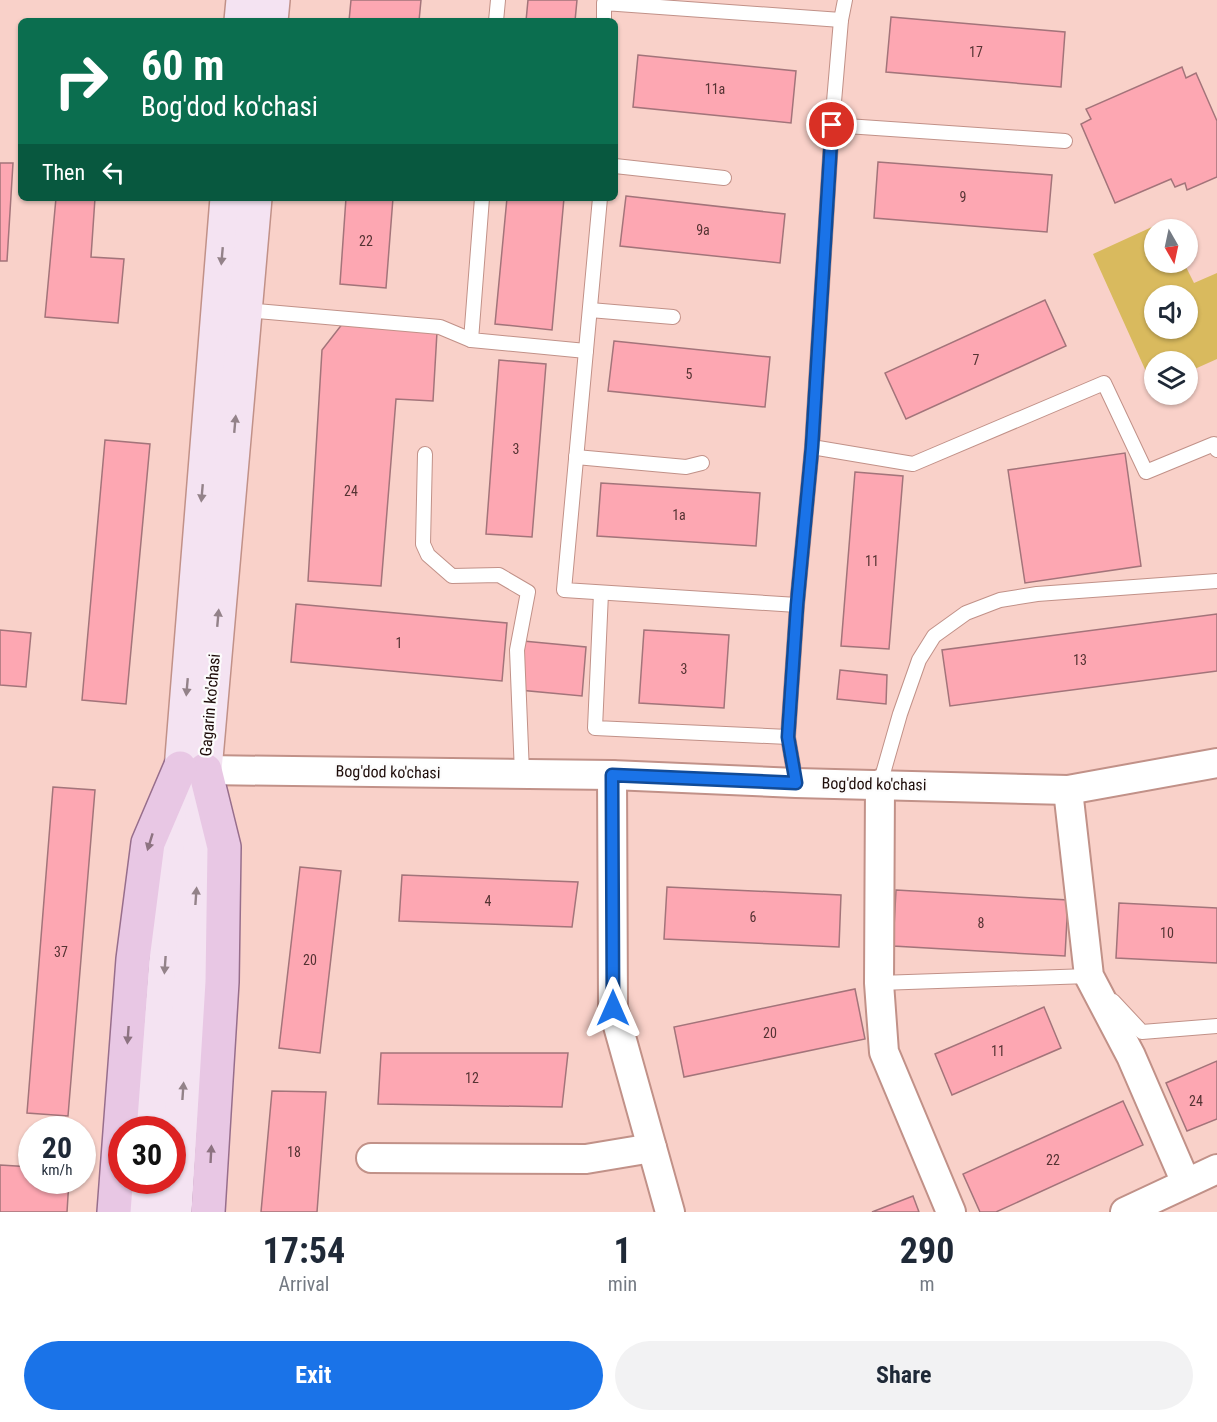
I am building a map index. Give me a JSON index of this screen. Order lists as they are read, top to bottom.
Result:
{
  "streets": {
    "main road": ["Gagarin ko'chasi"],
    "street": ["Bog'dod ko'chasi"]
  },
  "crossings": [
    ["Gagarin ko'chasi", "Bog'dod ko'chasi"]
  ],
  "house_numbers": [
    "17",
    "11a",
    "9",
    "9a",
    "22",
    "7",
    "5",
    "3",
    "24",
    "1a",
    "11",
    "1",
    "13",
    "3",
    "4",
    "6",
    "8",
    "10",
    "37",
    "20",
    "20",
    "11",
    "12",
    "24",
    "18",
    "22"
  ],
  "north": "bottom",
  "page": {
    "turn": ["60 m", "Bog'dod ko'chasi"],
    "then": "Then",
    "speed": "20 km/h",
    "limit": "30",
    "eta": [
      "17:54",
      "Arrival",
      "1",
      "min",
      "290",
      "m"
    ],
    "buttons": ["Exit", "Share"]
  }
}
